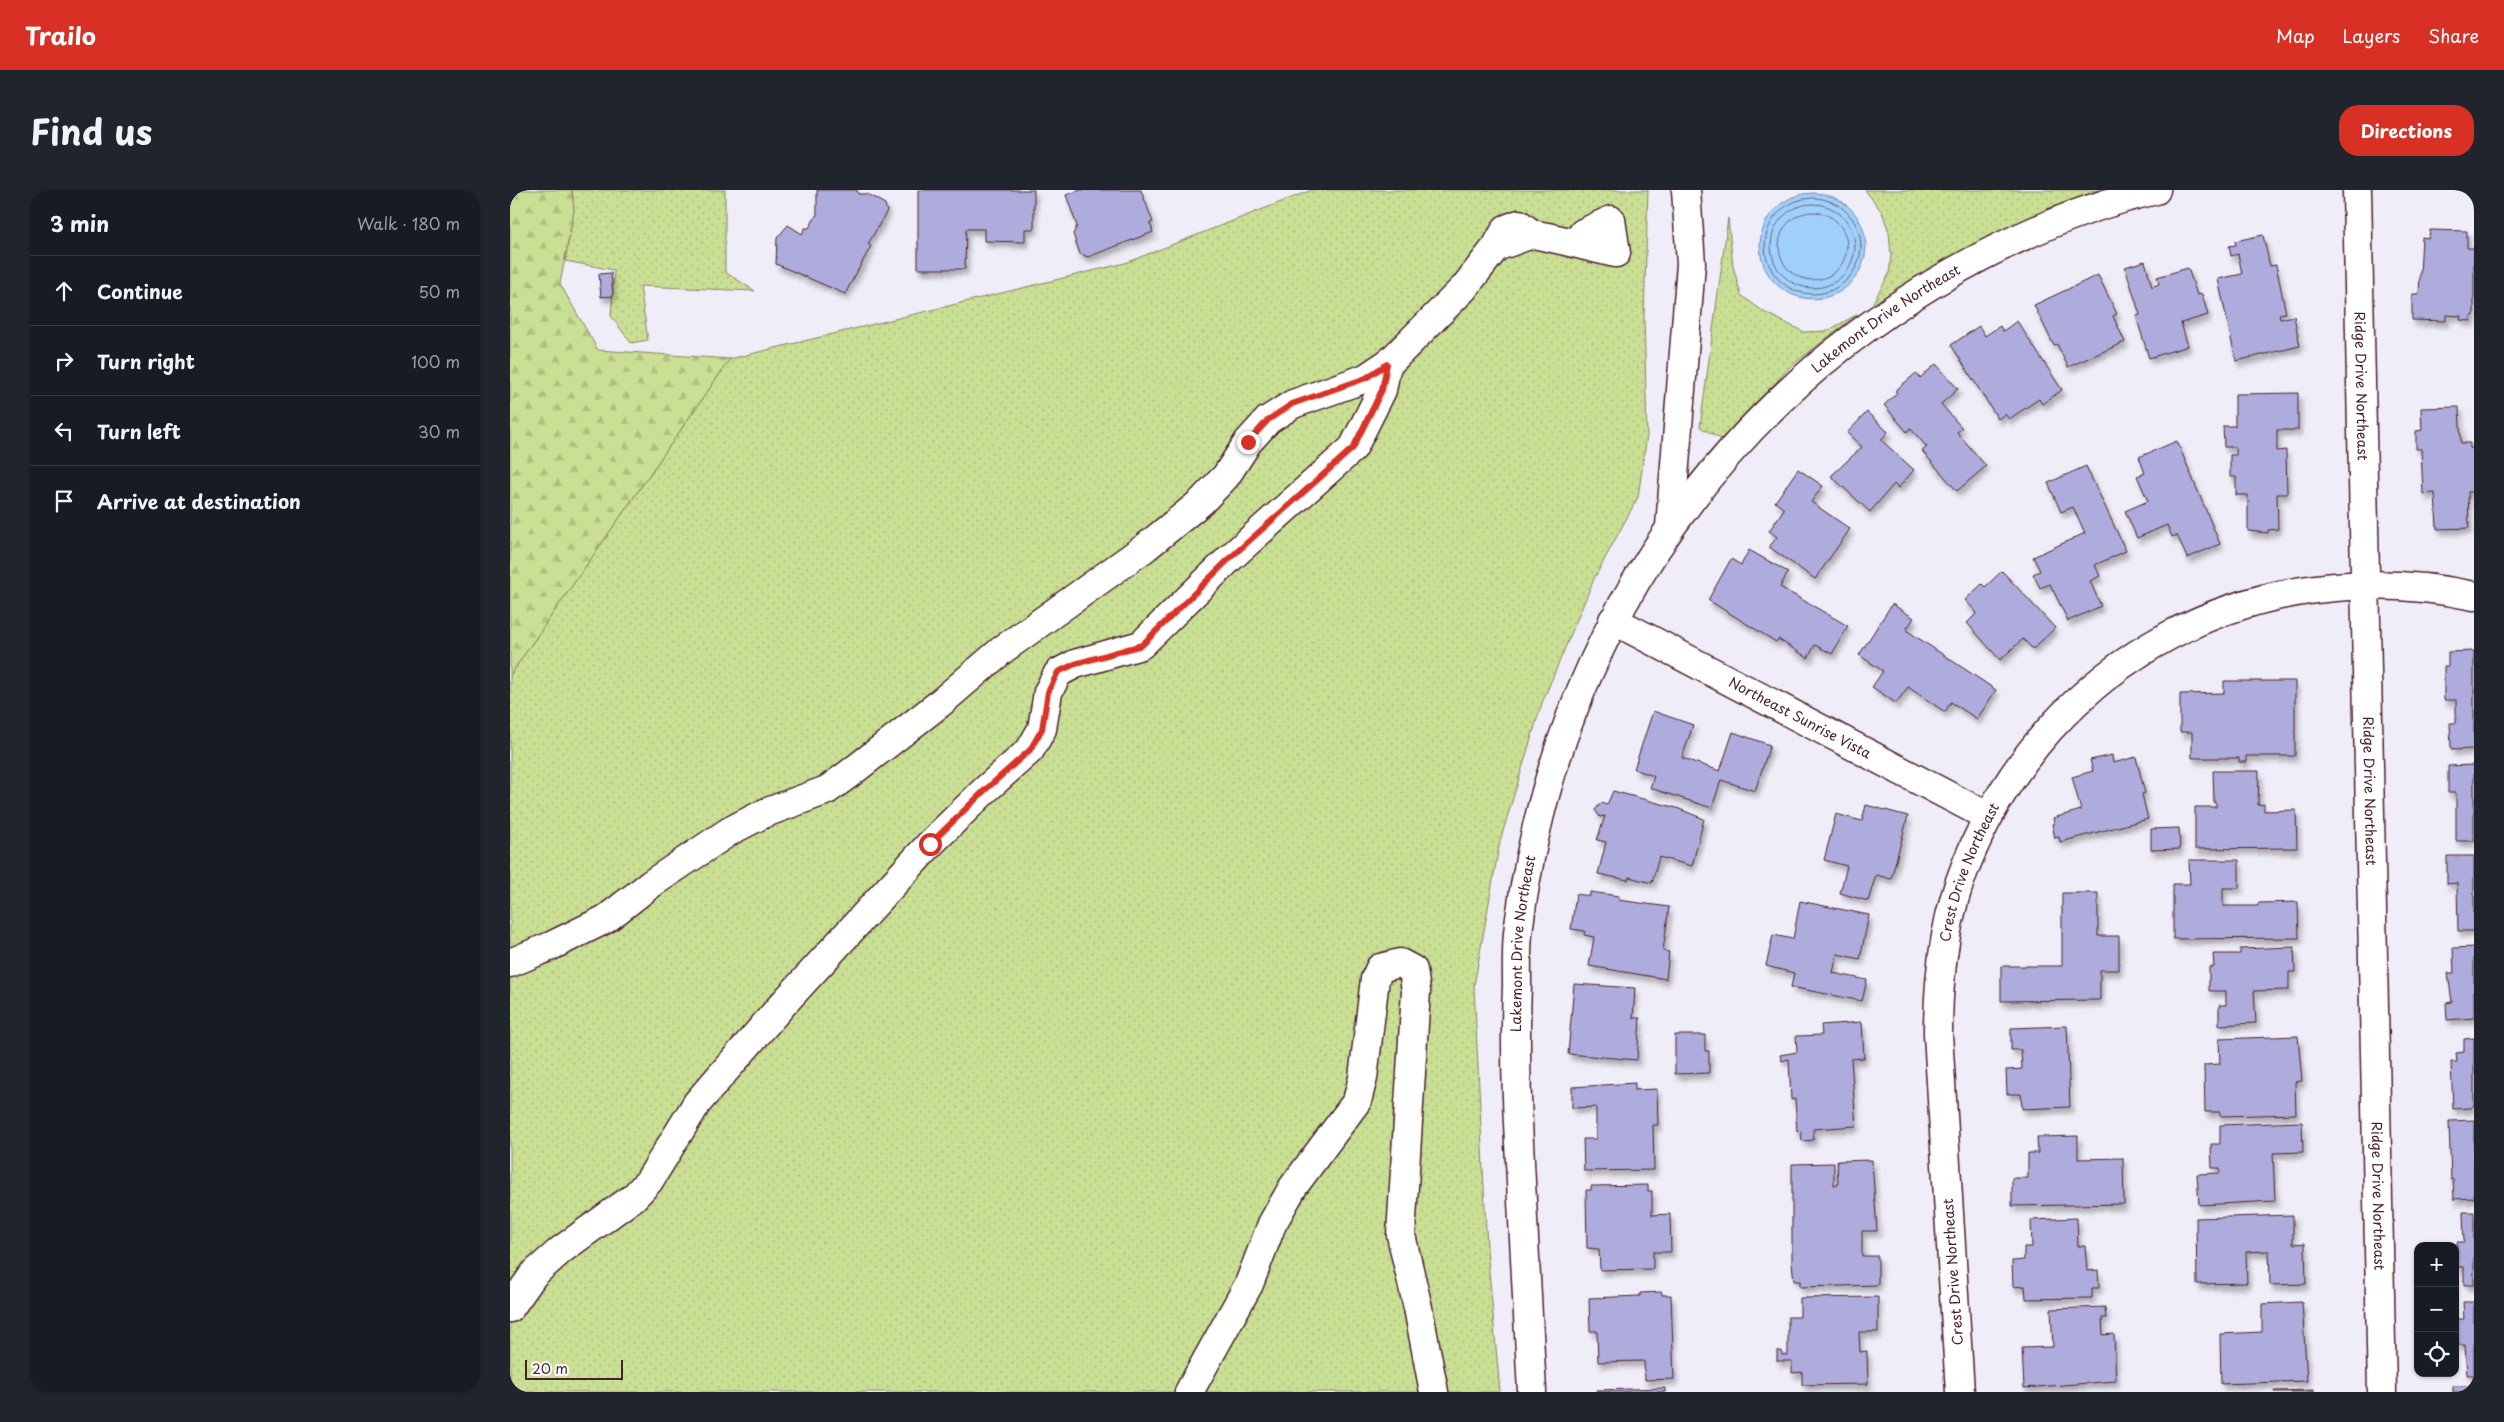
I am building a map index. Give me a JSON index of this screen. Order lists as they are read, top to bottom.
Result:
{
  "streets": {
    "street": [
      "Lakemont Drive Northeast",
      "Ridge Drive Northeast",
      "Northeast Sunrise Vista",
      "Crest Drive Northeast"
    ]
  },
  "crossings": [
    ["Lakemont Drive Northeast", "Northeast Sunrise Vista"],
    ["Ridge Drive Northeast", "Crest Drive Northeast"],
    ["Northeast Sunrise Vista", "Crest Drive Northeast"]
  ],
  "scale_bar": "20 m",
  "page": {
    "header": "Trailo",
    "nav": ["Map", "Layers", "Share"],
    "title": "Find us",
    "buttons": "Directions",
    "heading": ["3 min", "Walk · 180 m"],
    "list": [
      ["Continue", "50 m"],
      ["Turn right", "100 m"],
      ["Turn left", "30 m"],
      "Arrive at destination"
    ],
    "map_buttons": ["+", "−"],
    "scale": "20 m"
  }
}
